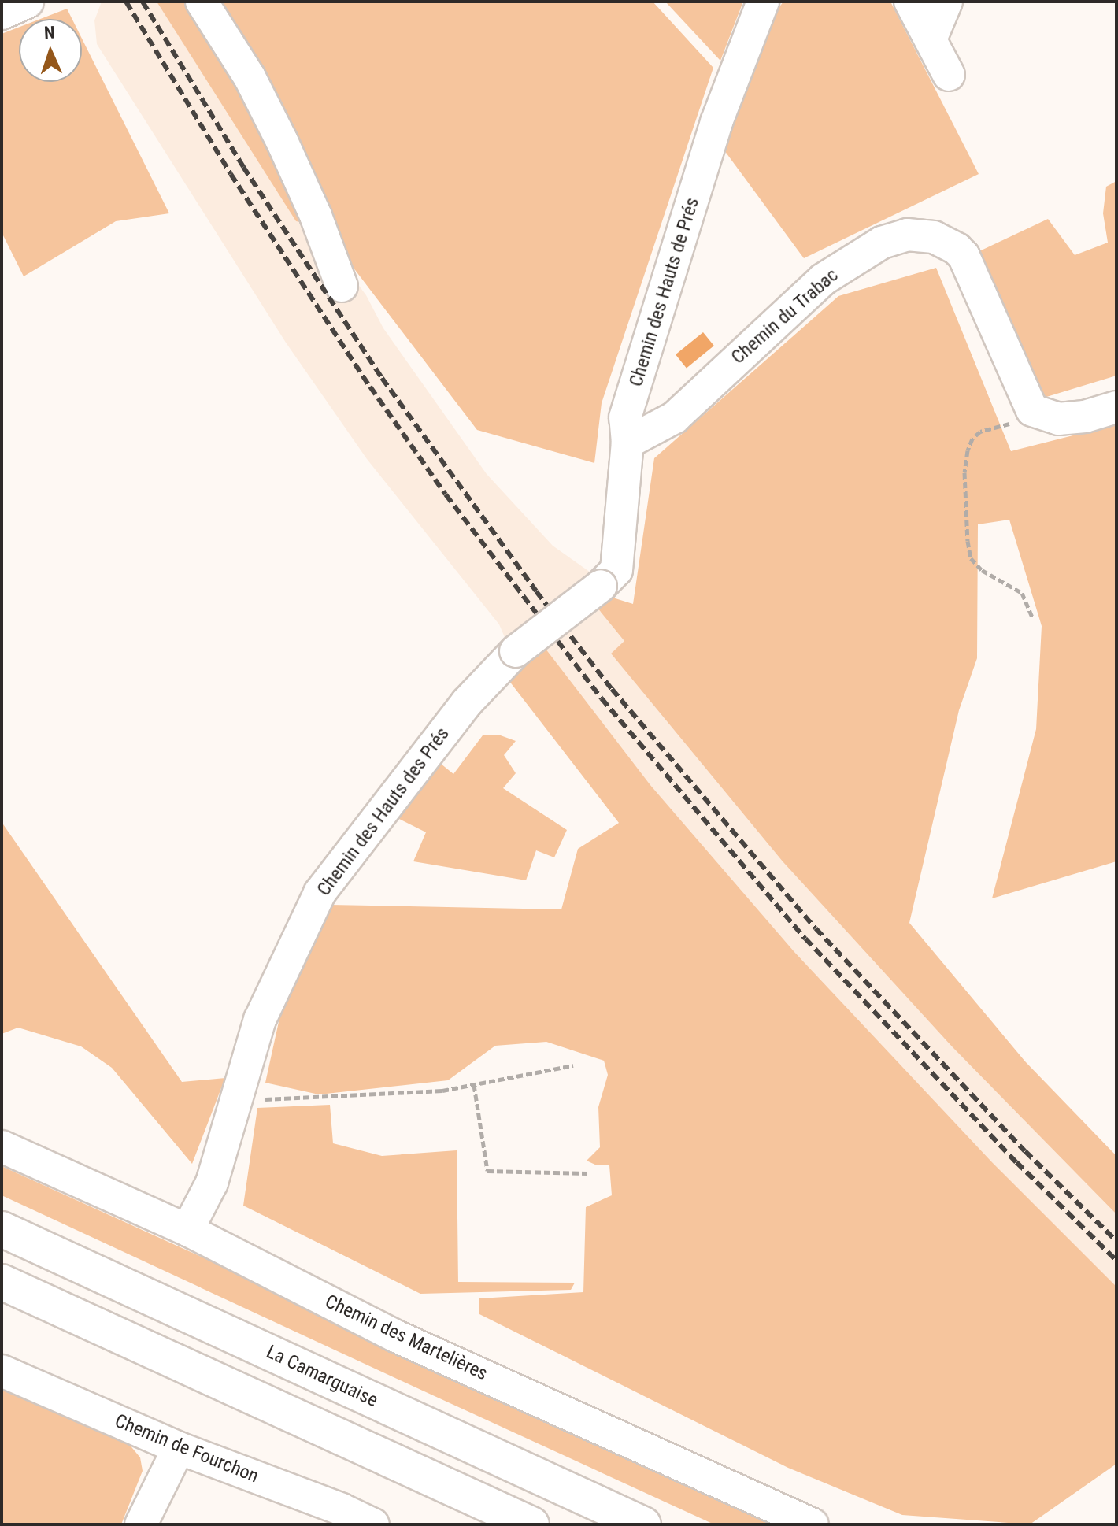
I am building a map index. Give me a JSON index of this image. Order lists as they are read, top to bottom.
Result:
{
  "streets": {
    "highway": ["La Camarguaise"],
    "street": [
      "Chemin des Hauts de Prés",
      "Chemin du Trabac",
      "Chemin des Hauts des Prés",
      "Chemin des Martelières",
      "Chemin de Fourchon"
    ]
  },
  "crossings": [
    ["Chemin des Hauts de Prés", "Chemin du Trabac"],
    ["Chemin des Hauts de Prés", "Chemin des Hauts des Prés"],
    ["Chemin des Hauts des Prés", "Chemin des Martelières"]
  ],
  "north": "top"
}
